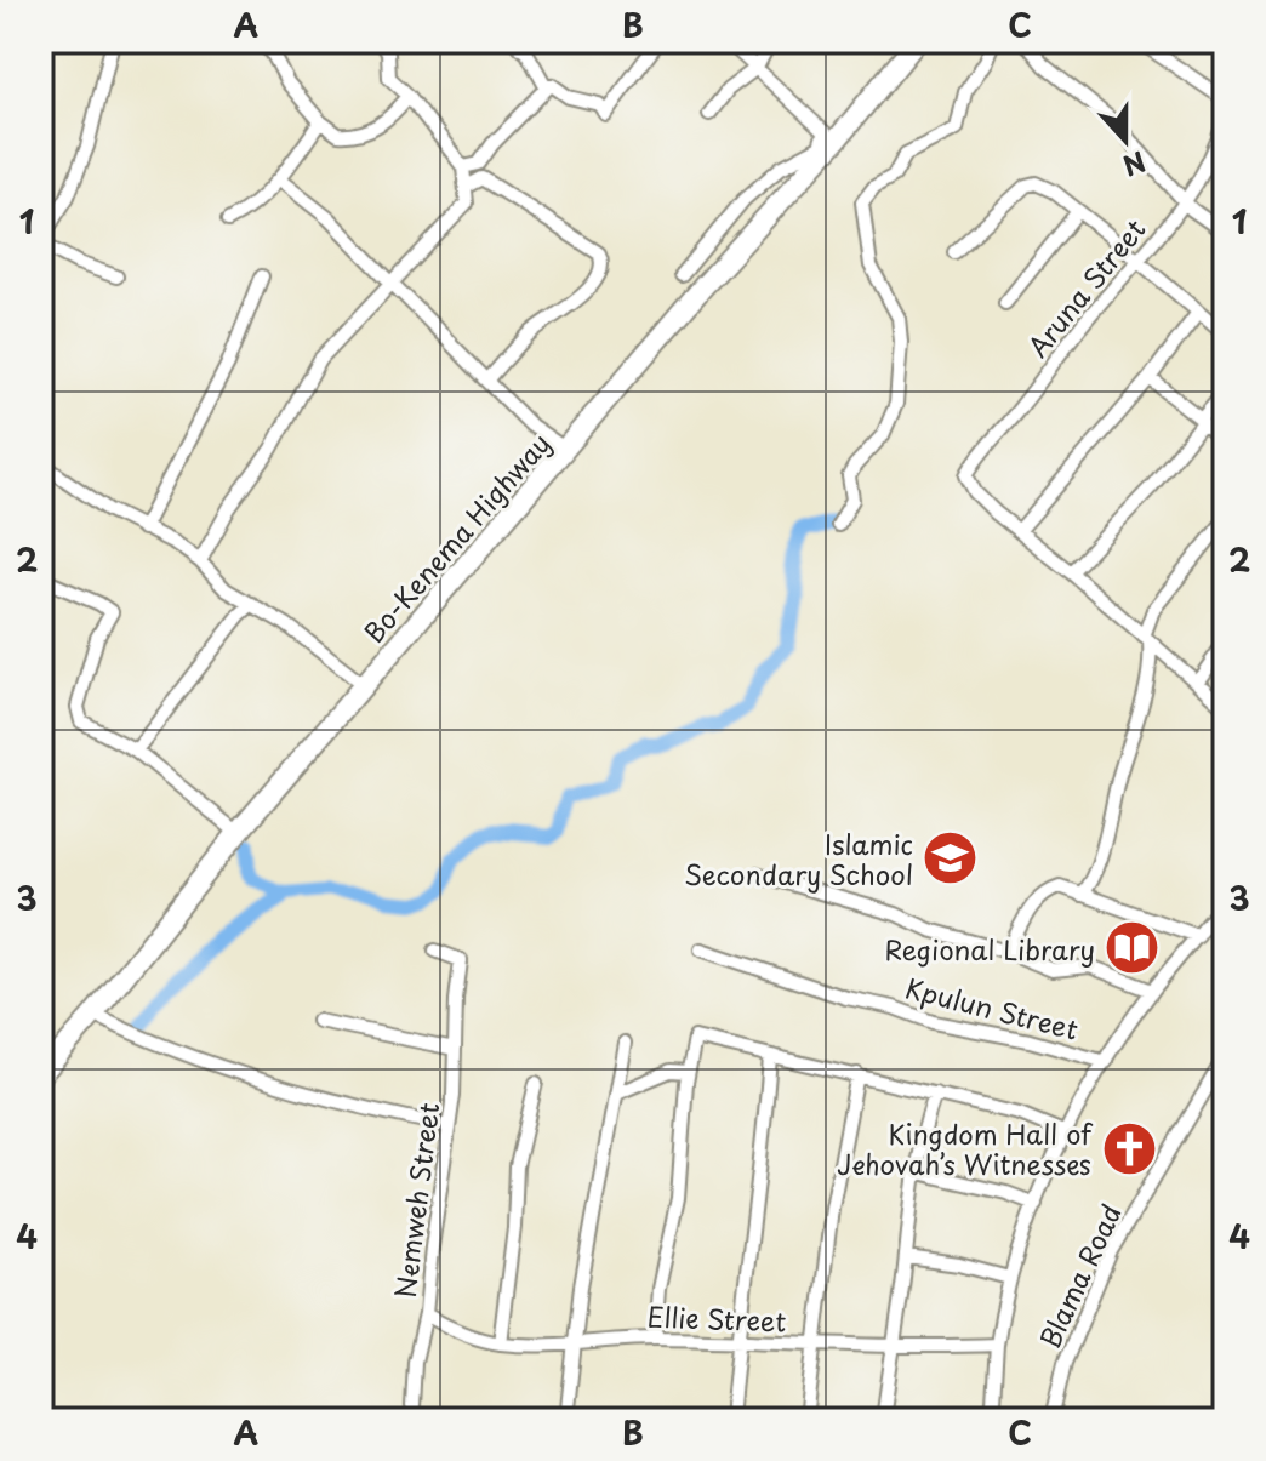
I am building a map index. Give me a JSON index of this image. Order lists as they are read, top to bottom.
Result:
{
  "streets": {
    "highway": ["Bo-Kenema Highway"],
    "street": [
      "Aruna Street",
      "Kpulun Street",
      "Nemweh Street",
      "Blama Road",
      "Ellie Street"
    ]
  },
  "crossings": [
    ["Nemweh Street", "Ellie Street"]
  ],
  "places": {
    "school or university": ["Islamic Secondary School"],
    "library": ["Regional Library"],
    "church": ["Kingdom Hall of Jehovah’s Witnesses"]
  },
  "north": "bottom",
  "grid": {
    "columns": ["A", "B", "C"],
    "rows": [
      "1",
      "2",
      "3",
      "4"
    ]
  }
}
